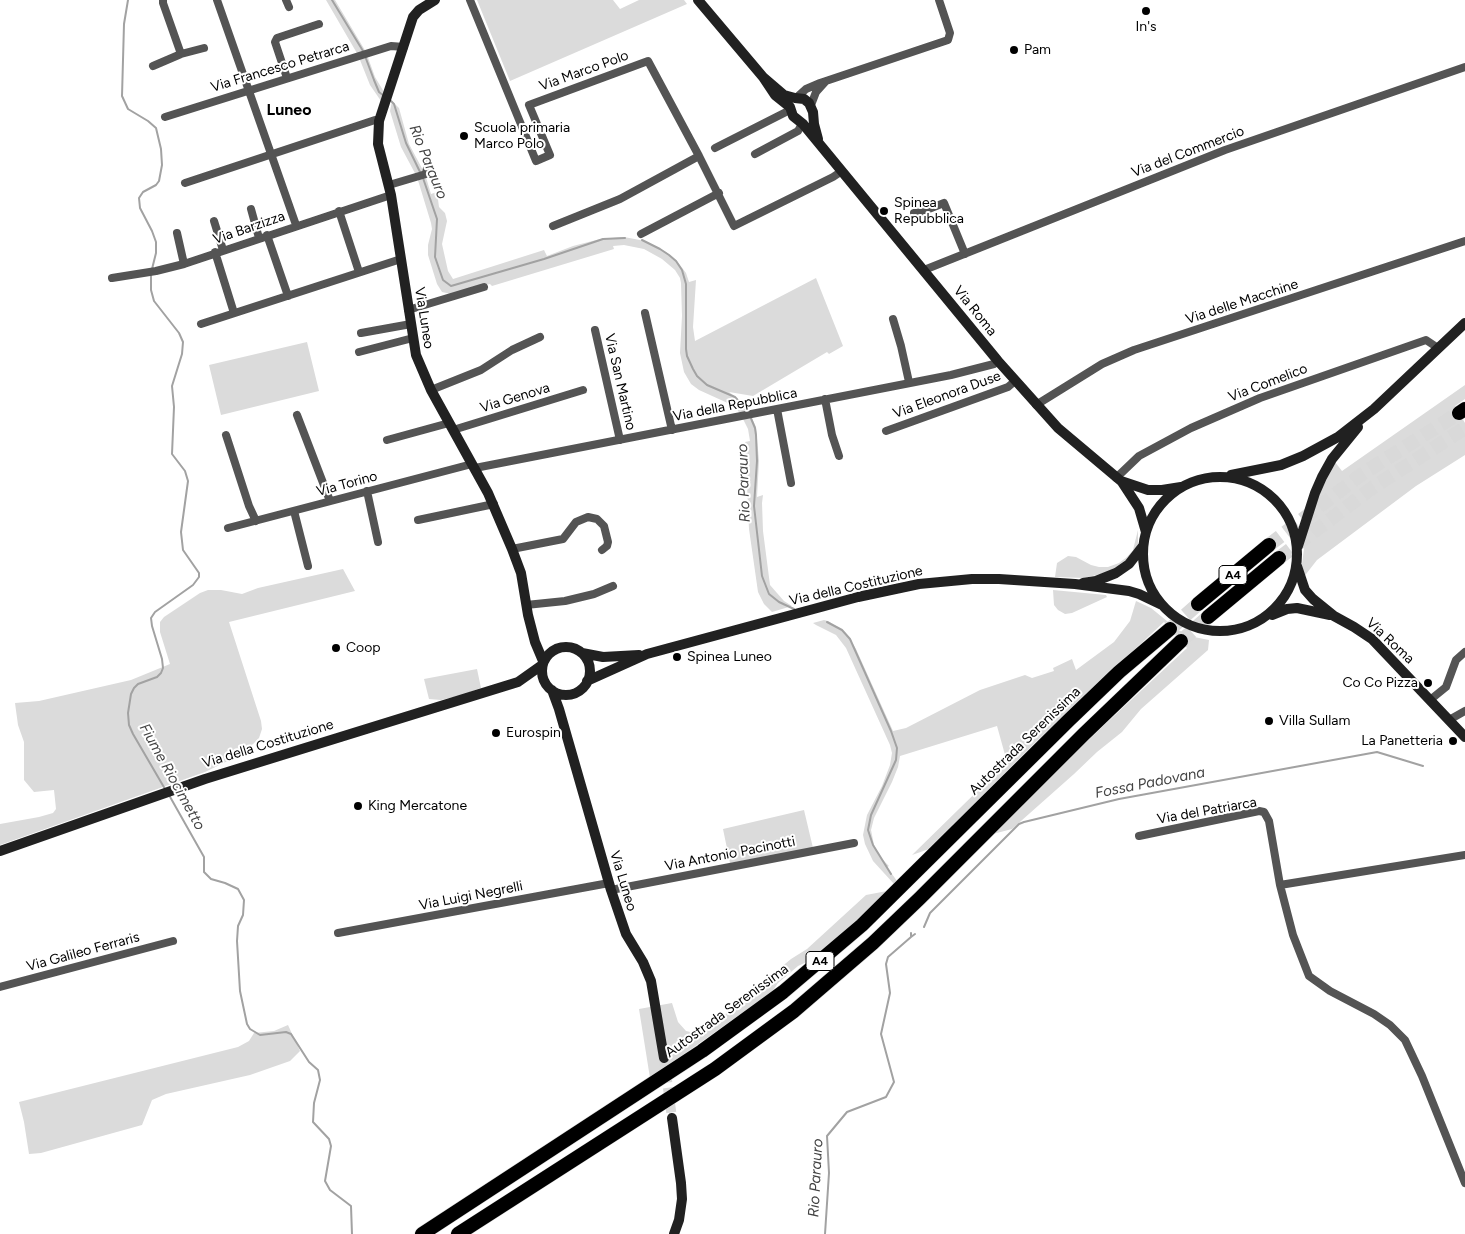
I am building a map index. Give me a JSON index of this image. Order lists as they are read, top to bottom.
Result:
{
  "streets": {
    "highway": ["A4", "Autostrada Serenissima"],
    "main road": ["Via Roma", "Via Luneo", "Via della Costituzione"],
    "street": [
      "Via Francesco Petrarca",
      "Via Marco Polo",
      "Via del Commercio",
      "Via Barzizza",
      "Via delle Macchine",
      "Via San Martino",
      "Via Comelico",
      "Via Eleonora Duse",
      "Via Genova",
      "Via della Repubblica",
      "Via Torino",
      "Via del Patriarca",
      "Via Antonio Pacinotti",
      "Via Luigi Negrelli",
      "Via Galileo Ferraris"
    ]
  },
  "crossings": [
    ["Via Francesco Petrarca", "Via Luneo"],
    ["Via del Commercio", "Via Roma"],
    ["Via Barzizza", "Via Luneo"],
    ["Via delle Macchine", "Via Roma"],
    ["Via Roma", "Via Comelico"],
    ["Via Roma", "Via Eleonora Duse"],
    ["Via Roma", "Via della Repubblica"],
    ["Via Luneo", "Via Genova"],
    ["Via Luneo", "Via della Repubblica"],
    ["Via Luneo", "Via Torino"],
    ["Via Luneo", "Via della Costituzione"],
    ["Via Luneo", "Via Antonio Pacinotti"],
    ["Via Luneo", "Via Luigi Negrelli"],
    ["Via San Martino", "Via della Repubblica"],
    ["Via della Repubblica", "Via Torino"],
    ["Via Antonio Pacinotti", "Via Luigi Negrelli"]
  ],
  "districts": ["Luneo"],
  "water": ["Rio Parauro", "Fiume Riocimetto", "Fossa Padovana"],
  "places": [
    "In's",
    "Pam",
    "Scuola primaria Marco Polo",
    "Spinea Repubblica",
    "Coop",
    "Spinea Luneo",
    "Co Co Pizza",
    "Villa Sullam",
    "Eurospin",
    "La Panetteria",
    "King Mercatone"
  ]
}
